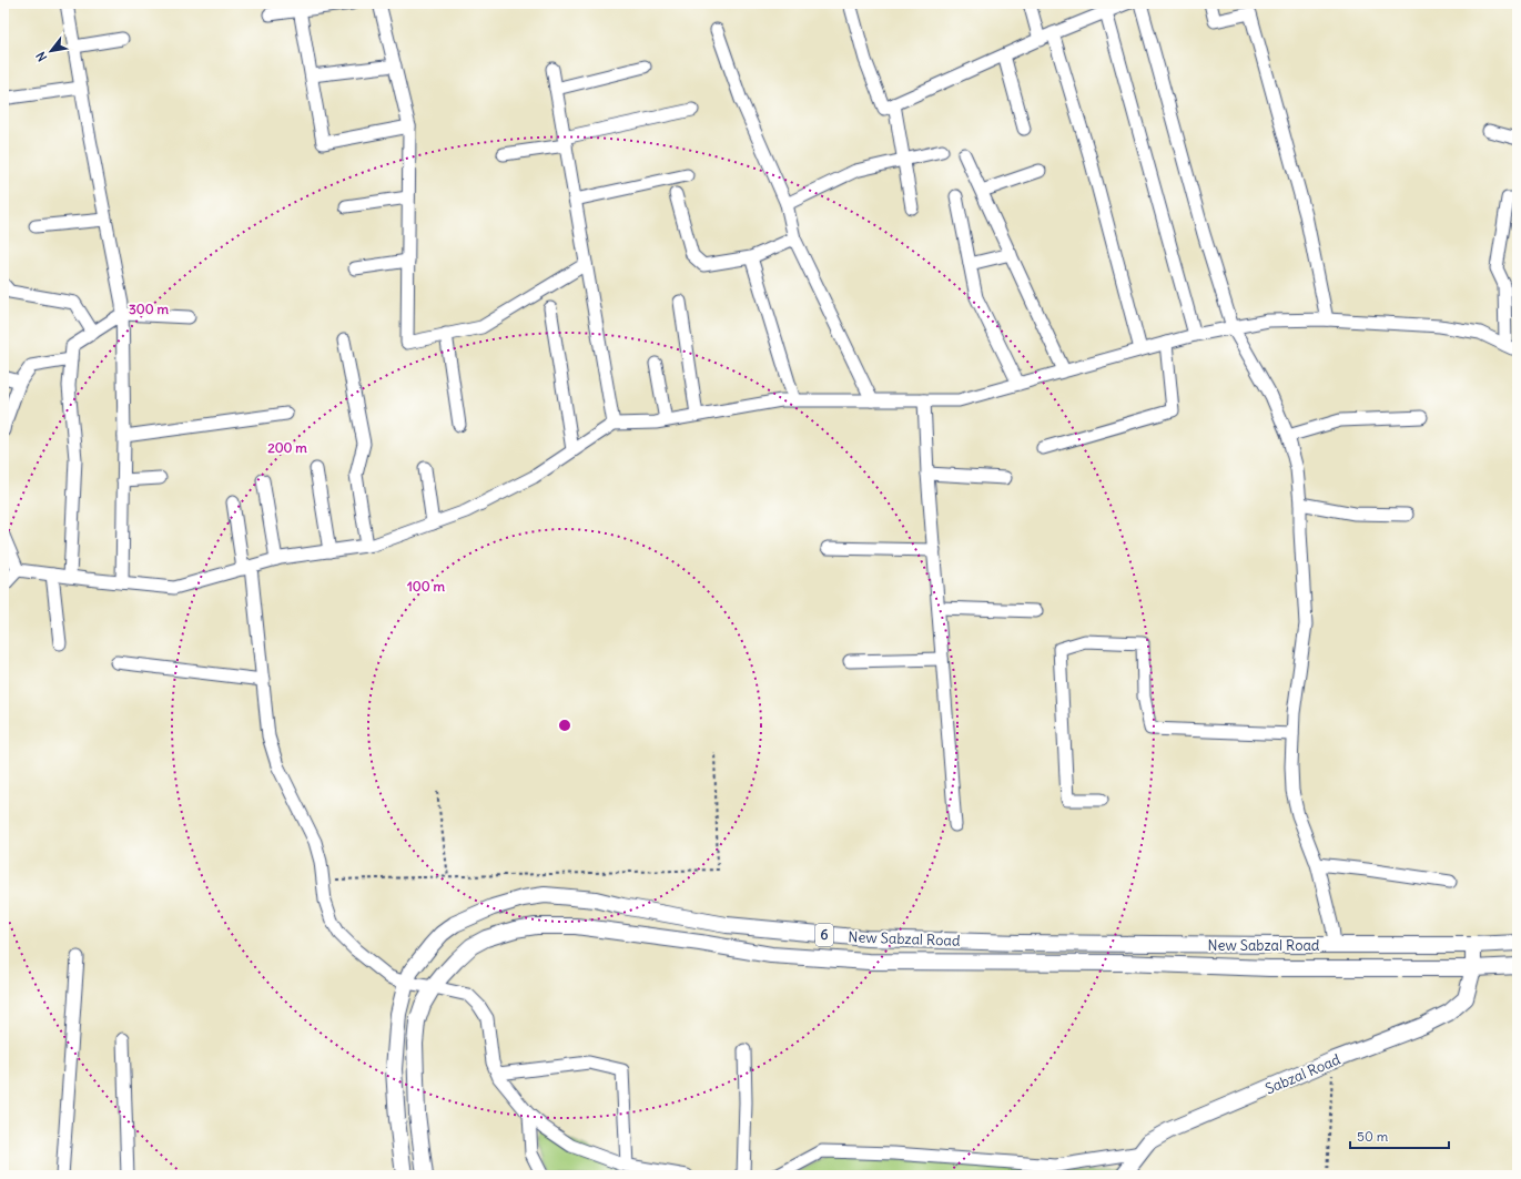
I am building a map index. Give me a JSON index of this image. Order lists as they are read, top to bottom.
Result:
{
  "streets": {
    "main road": ["6", "New Sabzal Road", "Sabzal Road"]
  },
  "crossings": [
    ["New Sabzal Road", "Sabzal Road"]
  ],
  "scale_bar": "50 m",
  "north": "bottom left",
  "rings": ["300 m", "200 m", "100 m"]
}
